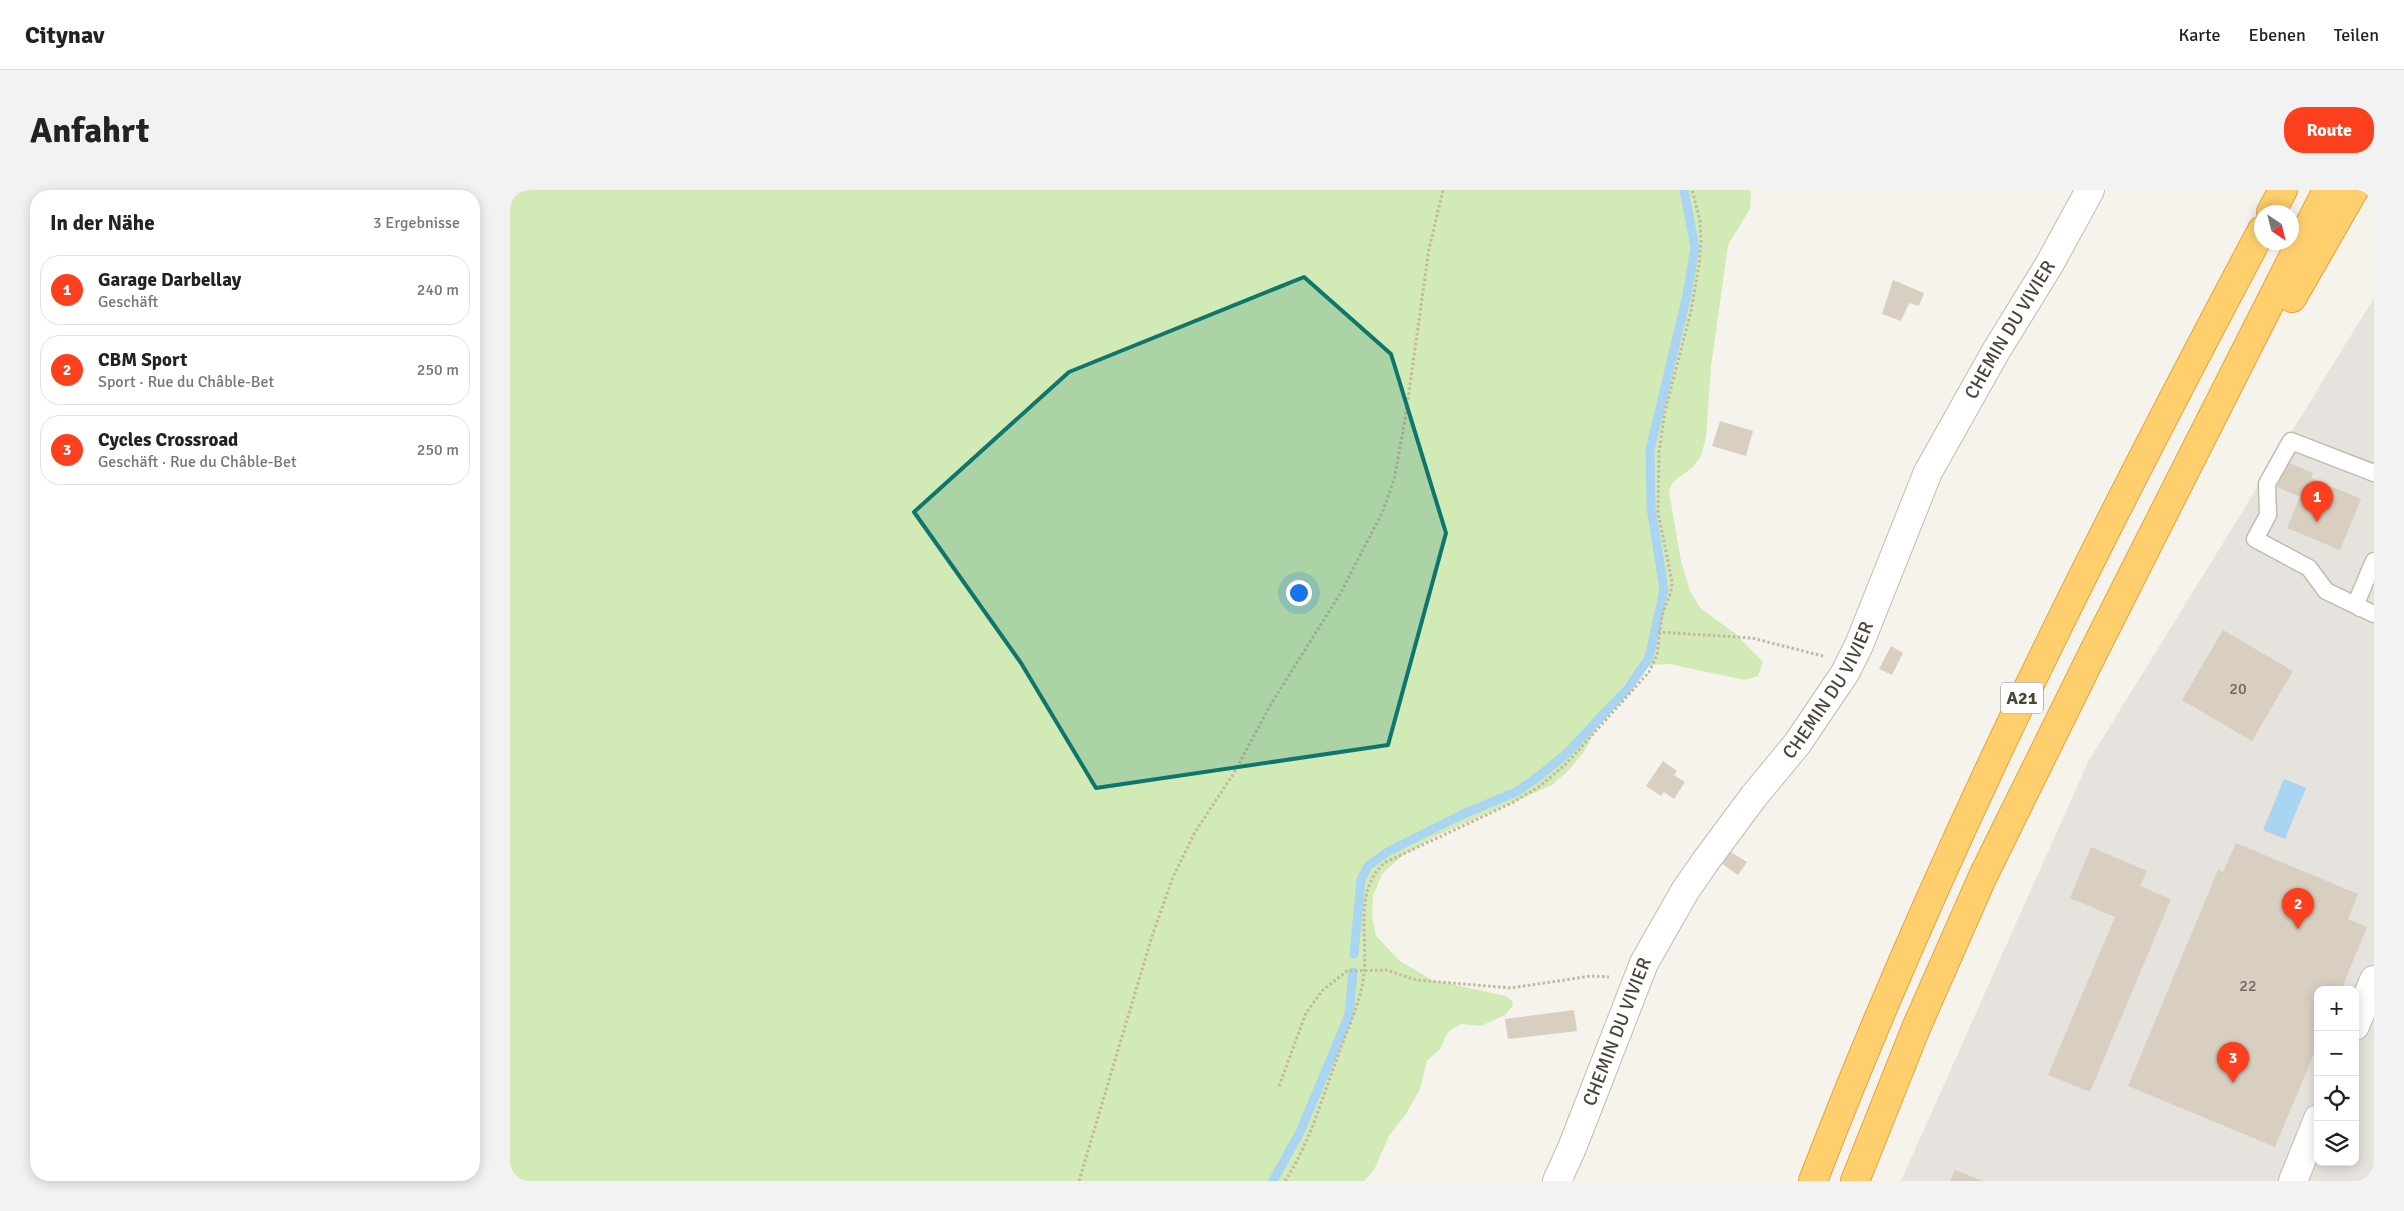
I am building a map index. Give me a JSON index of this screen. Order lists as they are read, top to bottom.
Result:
{
  "streets": {
    "highway": ["A21"],
    "street": ["CHEMIN DU VIVIER"]
  },
  "house_numbers": ["20", "22"],
  "north": "bottom right",
  "page": {
    "header": "Citynav",
    "nav": ["Karte", "Ebenen", "Teilen"],
    "buttons": "Route",
    "title": "Anfahrt",
    "heading": ["In der Nähe", "3 Ergebnisse"],
    "list": [
      {
        "mark": "1",
        "name": "Garage Darbellay",
        "note": "Geschäft",
        "value": "240 m"
      },
      {
        "mark": "2",
        "name": "CBM Sport",
        "note": "Sport · Rue du Châble-Bet",
        "value": "250 m"
      },
      {
        "mark": "3",
        "name": "Cycles Crossroad",
        "note": "Geschäft · Rue du Châble-Bet",
        "value": "250 m"
      }
    ],
    "pins": ["1", "2", "3"],
    "map_buttons": ["+", "−"]
  }
}
